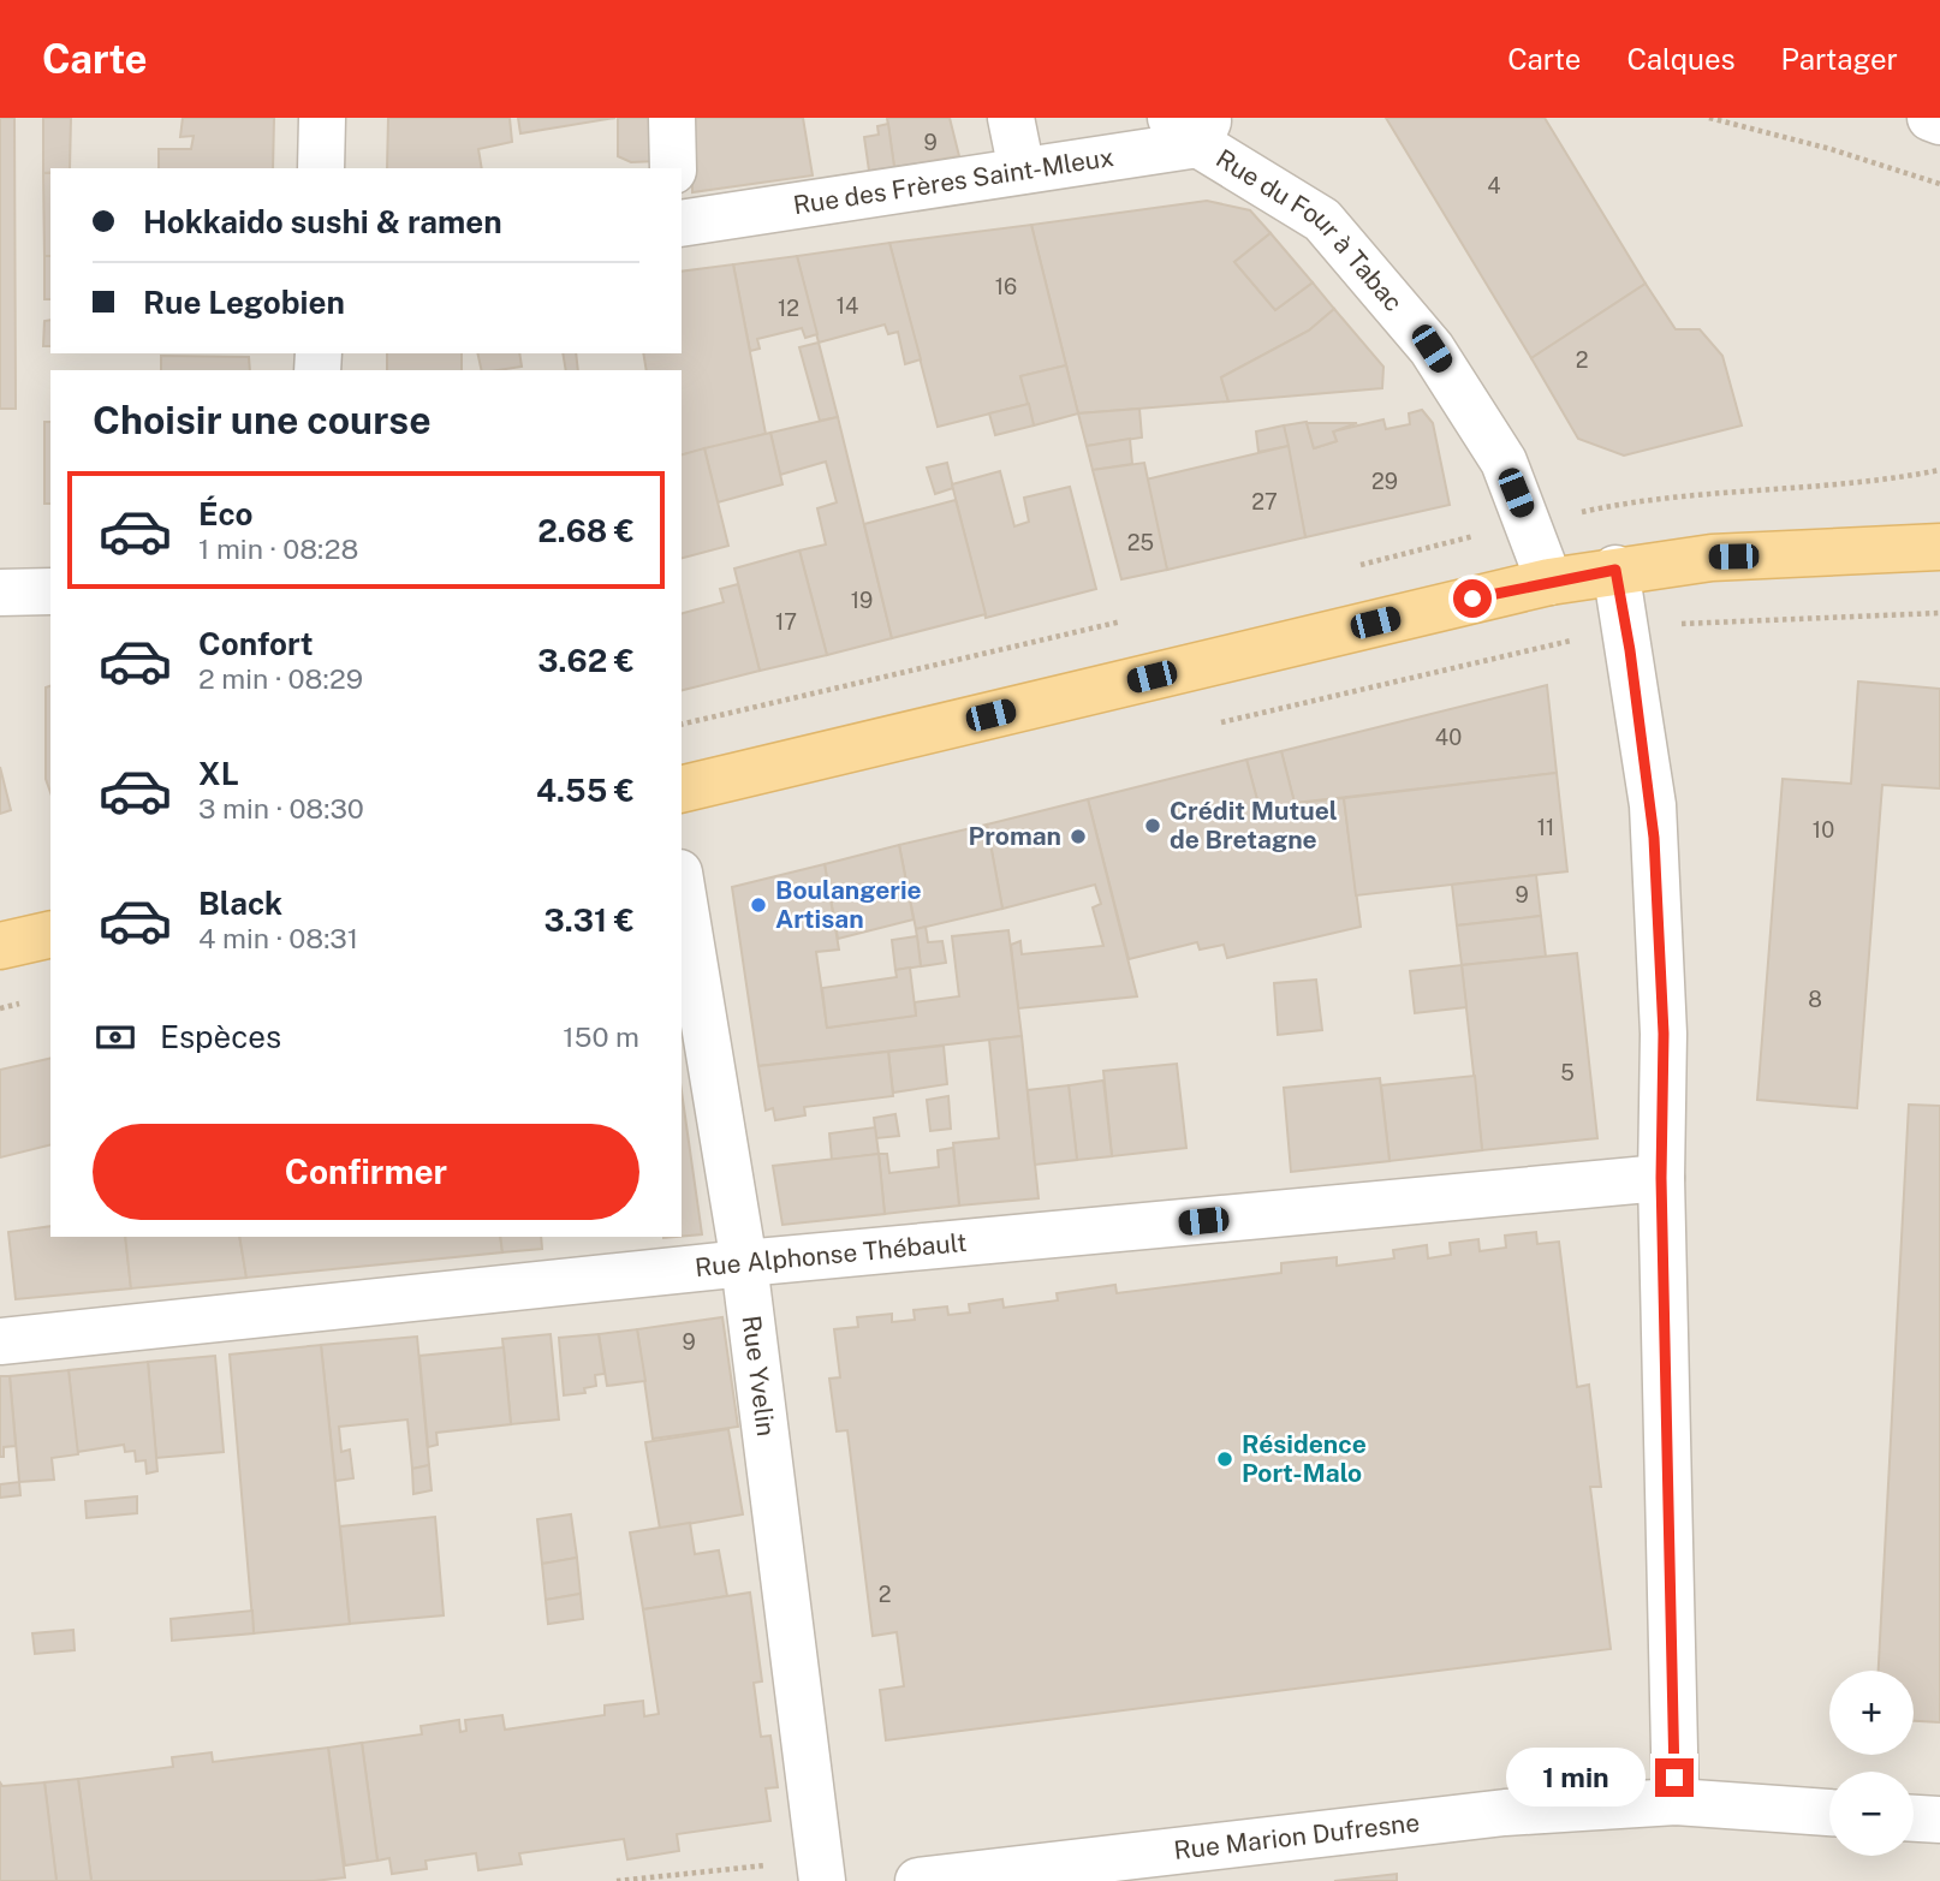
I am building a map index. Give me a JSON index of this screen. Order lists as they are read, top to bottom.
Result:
{
  "streets": {
    "street": [
      "Rue des Frères Saint-Mleux",
      "Rue du Four à Tabac",
      "Rue Alphonse Thébault",
      "Rue Yvelin",
      "Rue Marion Dufresne"
    ]
  },
  "crossings": [
    ["Rue des Frères Saint-Mleux", "Rue du Four à Tabac"],
    ["Rue Alphonse Thébault", "Rue Yvelin"]
  ],
  "places": [
    "Crédit Mutuel de Bretagne",
    "Proman",
    "Boulangerie Artisan",
    "Résidence Port-Malo"
  ],
  "house_numbers": [
    "9",
    "4",
    "16",
    "14",
    "12",
    "2",
    "29",
    "27",
    "25",
    "19",
    "17",
    "40",
    "11",
    "10",
    "9",
    "8",
    "5",
    "9",
    "2"
  ],
  "page": {
    "header": "Carte",
    "nav": ["Carte", "Calques", "Partager"],
    "banner": ["Hokkaido sushi & ramen", "Rue Legobien"],
    "heading": "Choisir une course",
    "list": [
      {
        "name": "Éco",
        "note": "1 min · 08:28",
        "value": "2.68 €"
      },
      {
        "name": "Confort",
        "note": "2 min · 08:29",
        "value": "3.62 €"
      },
      {
        "name": "XL",
        "note": "3 min · 08:30",
        "value": "4.55 €"
      },
      {
        "name": "Black",
        "note": "4 min · 08:31",
        "value": "3.31 €"
      }
    ],
    "pay": ["Espèces", "150 m"],
    "buttons": "Confirmer",
    "map_buttons": ["+", "−"],
    "bubble": "1 min"
  }
}
